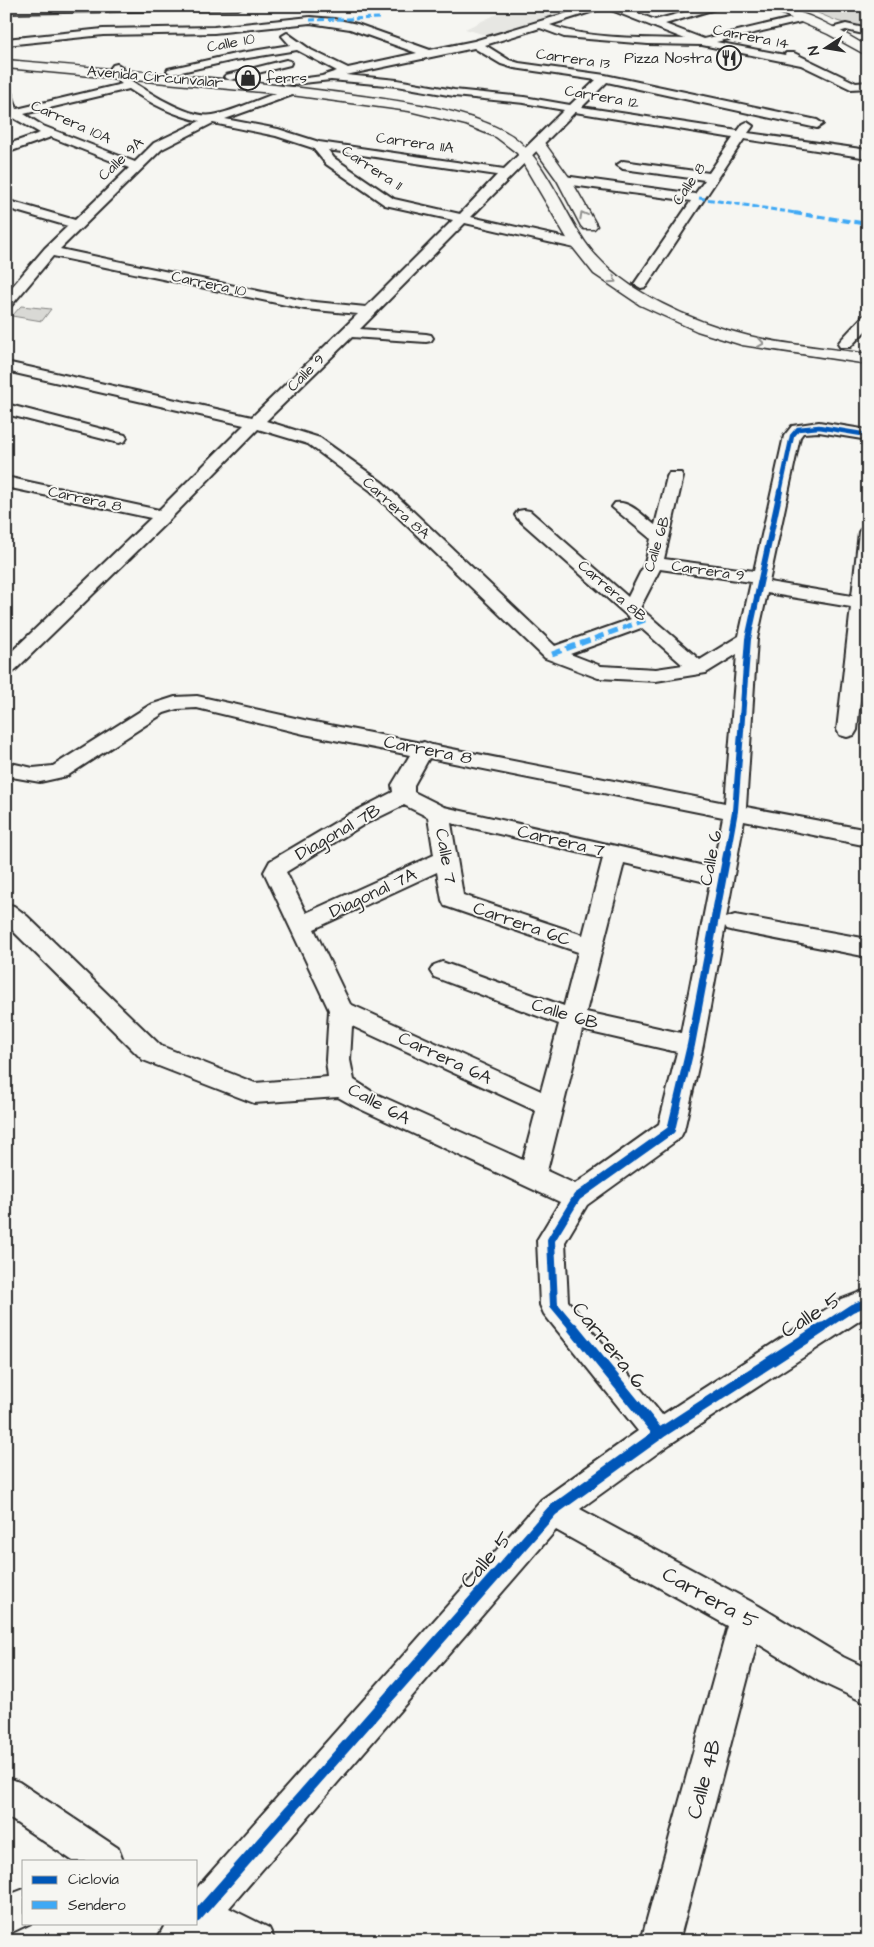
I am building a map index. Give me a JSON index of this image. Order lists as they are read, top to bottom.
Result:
{
  "streets": {
    "main road": ["Avenida Circunvalar"],
    "street": [
      "Carrera 14",
      "Calle 10",
      "Carrera 13",
      "Carrera 12",
      "Carrera 10A",
      "Carrera 11A",
      "Calle 9A",
      "Carrera 11",
      "Calle 8",
      "Carrera 10",
      "Calle 9",
      "Carrera 8",
      "Carrera 8A",
      "Calle 6B",
      "Carrera 9",
      "Carrera 8B",
      "Diagonal 7B",
      "Carrera 7",
      "Calle 7",
      "Calle 6",
      "Diagonal 7A",
      "Carrera 6C",
      "Carrera 6A",
      "Calle 6A",
      "Calle 5",
      "Carrera 6",
      "Carrera 5",
      "Calle 4B"
    ]
  },
  "crossings": [
    ["Calle 10", "Avenida Circunvalar"],
    ["Carrera 13", "Calle 9A"],
    ["Carrera 13", "Calle 8"],
    ["Carrera 13", "Calle 9"],
    ["Avenida Circunvalar", "Calle 9A"],
    ["Avenida Circunvalar", "Carrera 11"],
    ["Avenida Circunvalar", "Calle 9"],
    ["Carrera 12", "Calle 9A"],
    ["Carrera 12", "Calle 8"],
    ["Carrera 12", "Calle 9"],
    ["Carrera 10A", "Calle 9A"],
    ["Carrera 11A", "Carrera 11"],
    ["Carrera 11A", "Calle 9"],
    ["Calle 9A", "Carrera 11"],
    ["Calle 9A", "Carrera 10"],
    ["Carrera 11", "Calle 9"],
    ["Carrera 10", "Calle 9"],
    ["Calle 9", "Carrera 8"],
    ["Calle 9", "Carrera 8A"],
    ["Carrera 8", "Calle 6"],
    ["Carrera 8A", "Carrera 8B"],
    ["Carrera 8A", "Calle 6"],
    ["Calle 6B", "Carrera 9"],
    ["Calle 6B", "Carrera 8B"],
    ["Calle 6B", "Calle 6"],
    ["Carrera 9", "Calle 6"],
    ["Diagonal 7B", "Carrera 7"],
    ["Diagonal 7B", "Calle 6A"],
    ["Carrera 7", "Calle 7"],
    ["Carrera 7", "Calle 6"],
    ["Calle 7", "Diagonal 7A"],
    ["Calle 7", "Carrera 6C"],
    ["Calle 6", "Calle 6A"],
    ["Calle 6", "Carrera 6"],
    ["Diagonal 7A", "Calle 6A"],
    ["Carrera 6A", "Calle 6A"],
    ["Calle 5", "Carrera 6"],
    ["Calle 5", "Carrera 5"],
    ["Carrera 5", "Calle 4B"]
  ],
  "places": {
    "restaurant": ["Pizza Nostra"],
    "shop": ["ferrs"]
  },
  "legend": ["Ciclovía", "Sendero"],
  "north": "left"
}
